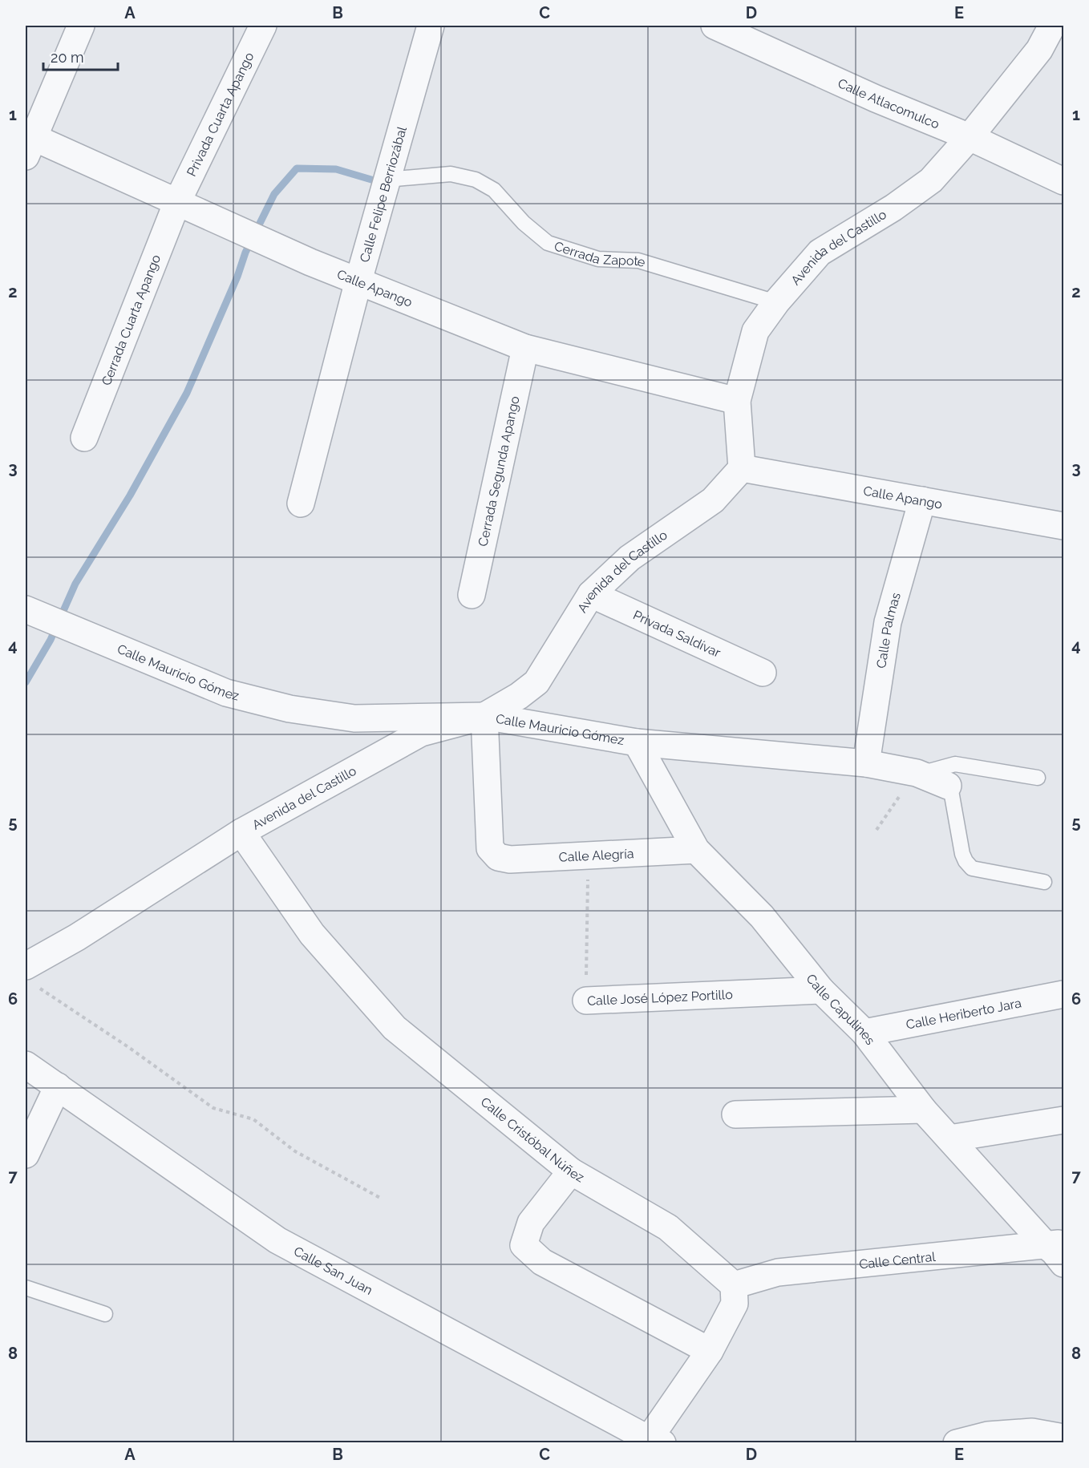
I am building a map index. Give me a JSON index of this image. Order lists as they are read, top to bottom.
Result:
{
  "streets": {
    "street": [
      "Calle Atlacomulco",
      "Privada Cuarta Apango",
      "Calle Felipe Berriozábal",
      "Avenida del Castillo",
      "Calle Apango",
      "Cerrada Cuarta Apango",
      "Cerrada Segunda Apango",
      "Calle Palmas",
      "Privada Saldívar",
      "Calle Mauricio Gómez",
      "Calle Alegría",
      "Calle José López Portillo",
      "Calle Capulines",
      "Calle Heriberto Jara",
      "Calle Cristóbal Núñez",
      "Calle Central",
      "Calle San Juan"
    ],
    "lane": ["Cerrada Zapote"]
  },
  "crossings": [
    ["Calle Atlacomulco", "Avenida del Castillo"],
    ["Privada Cuarta Apango", "Calle Apango"],
    ["Privada Cuarta Apango", "Cerrada Cuarta Apango"],
    ["Calle Felipe Berriozábal", "Cerrada Zapote"],
    ["Calle Felipe Berriozábal", "Calle Apango"],
    ["Avenida del Castillo", "Cerrada Zapote"],
    ["Avenida del Castillo", "Calle Apango"],
    ["Avenida del Castillo", "Privada Saldívar"],
    ["Avenida del Castillo", "Calle Mauricio Gómez"],
    ["Avenida del Castillo", "Calle Alegría"],
    ["Avenida del Castillo", "Calle Cristóbal Núñez"],
    ["Calle Apango", "Cerrada Cuarta Apango"],
    ["Calle Apango", "Cerrada Segunda Apango"],
    ["Calle Apango", "Calle Palmas"],
    ["Calle Palmas", "Calle Mauricio Gómez"],
    ["Calle Mauricio Gómez", "Calle Alegría"],
    ["Calle Mauricio Gómez", "Calle Capulines"],
    ["Calle Alegría", "Calle José López Portillo"],
    ["Calle Alegría", "Calle Capulines"],
    ["Calle José López Portillo", "Calle Capulines"],
    ["Calle Capulines", "Calle Heriberto Jara"],
    ["Calle Capulines", "Calle Central"],
    ["Calle Cristóbal Núñez", "Calle Central"]
  ],
  "scale_bar": "20 m",
  "grid": {
    "columns": [
      "A",
      "B",
      "C",
      "D",
      "E"
    ],
    "rows": [
      "1",
      "2",
      "3",
      "4",
      "5",
      "6",
      "7",
      "8"
    ]
  }
}
